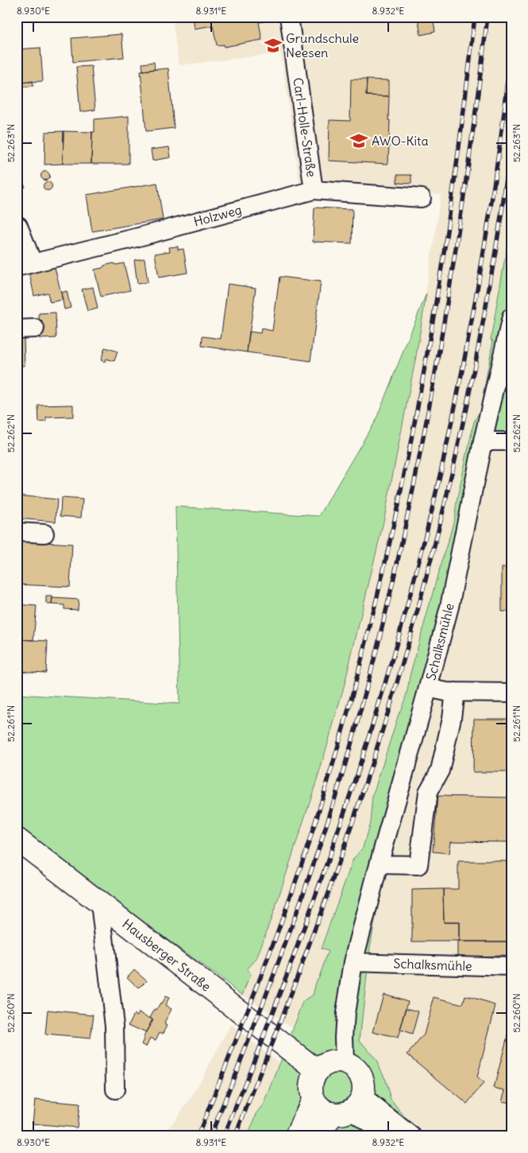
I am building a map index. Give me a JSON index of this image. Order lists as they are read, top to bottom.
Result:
{
  "streets": {
    "main road": ["Hausberger Straße"],
    "street": ["Carl-Holle-Straße", "Holzweg", "Schalksmühle"]
  },
  "crossings": [
    ["Carl-Holle-Straße", "Holzweg"],
    ["Schalksmühle", "Hausberger Straße"]
  ],
  "places": {
    "school or university": ["Grundschule Neesen", "AWO-Kita"]
  },
  "coordinates": [
    "8.930°E",
    "8.931°E",
    "8.932°E",
    "52.263°N",
    "52.262°N",
    "52.261°N",
    "52.260°N"
  ]
}
